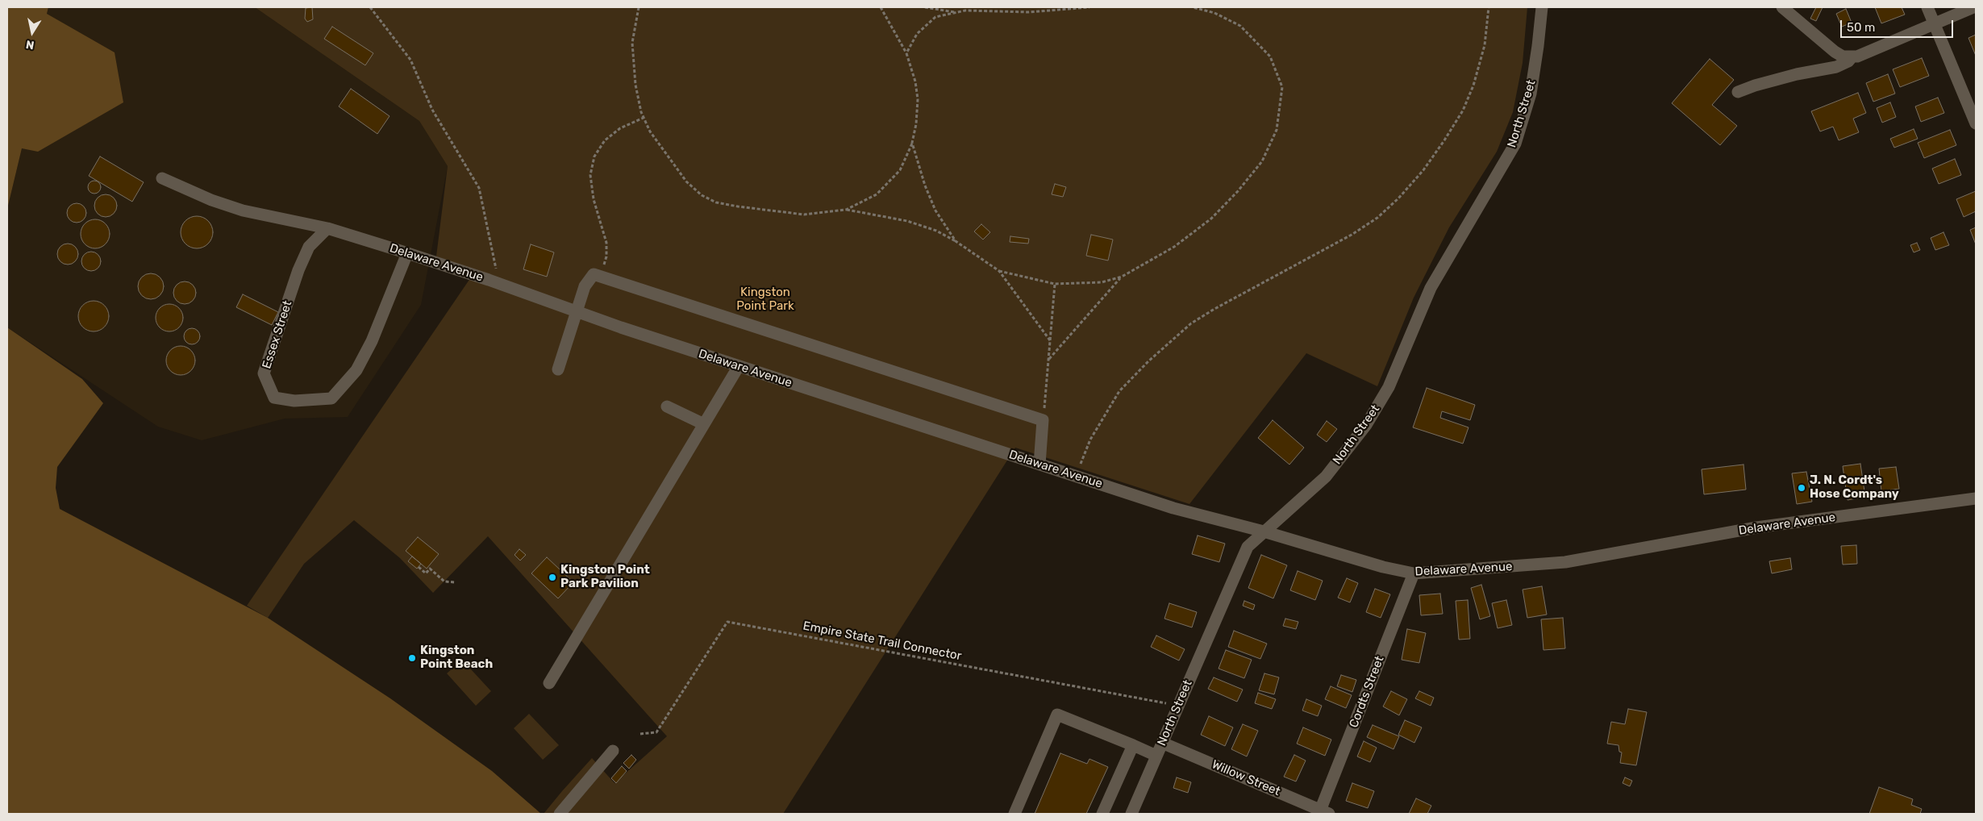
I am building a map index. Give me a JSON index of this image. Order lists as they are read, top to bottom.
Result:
{
  "streets": {
    "street": [
      "North Street",
      "Delaware Avenue",
      "Essex Street",
      "Cordts Street",
      "Willow Street"
    ],
    "path": ["Empire State Trail Connector"]
  },
  "crossings": [
    ["North Street", "Delaware Avenue"],
    ["North Street", "Empire State Trail Connector"],
    ["North Street", "Willow Street"],
    ["Delaware Avenue", "Essex Street"],
    ["Delaware Avenue", "Cordts Street"],
    ["Cordts Street", "Willow Street"]
  ],
  "parks": ["Kingston Point Park"],
  "places": ["J. N. Cordt's Hose Company", "Kingston Point Park Pavilion", "Kingston Point Beach"],
  "scale_bar": "50 m",
  "north": "bottom"
}
